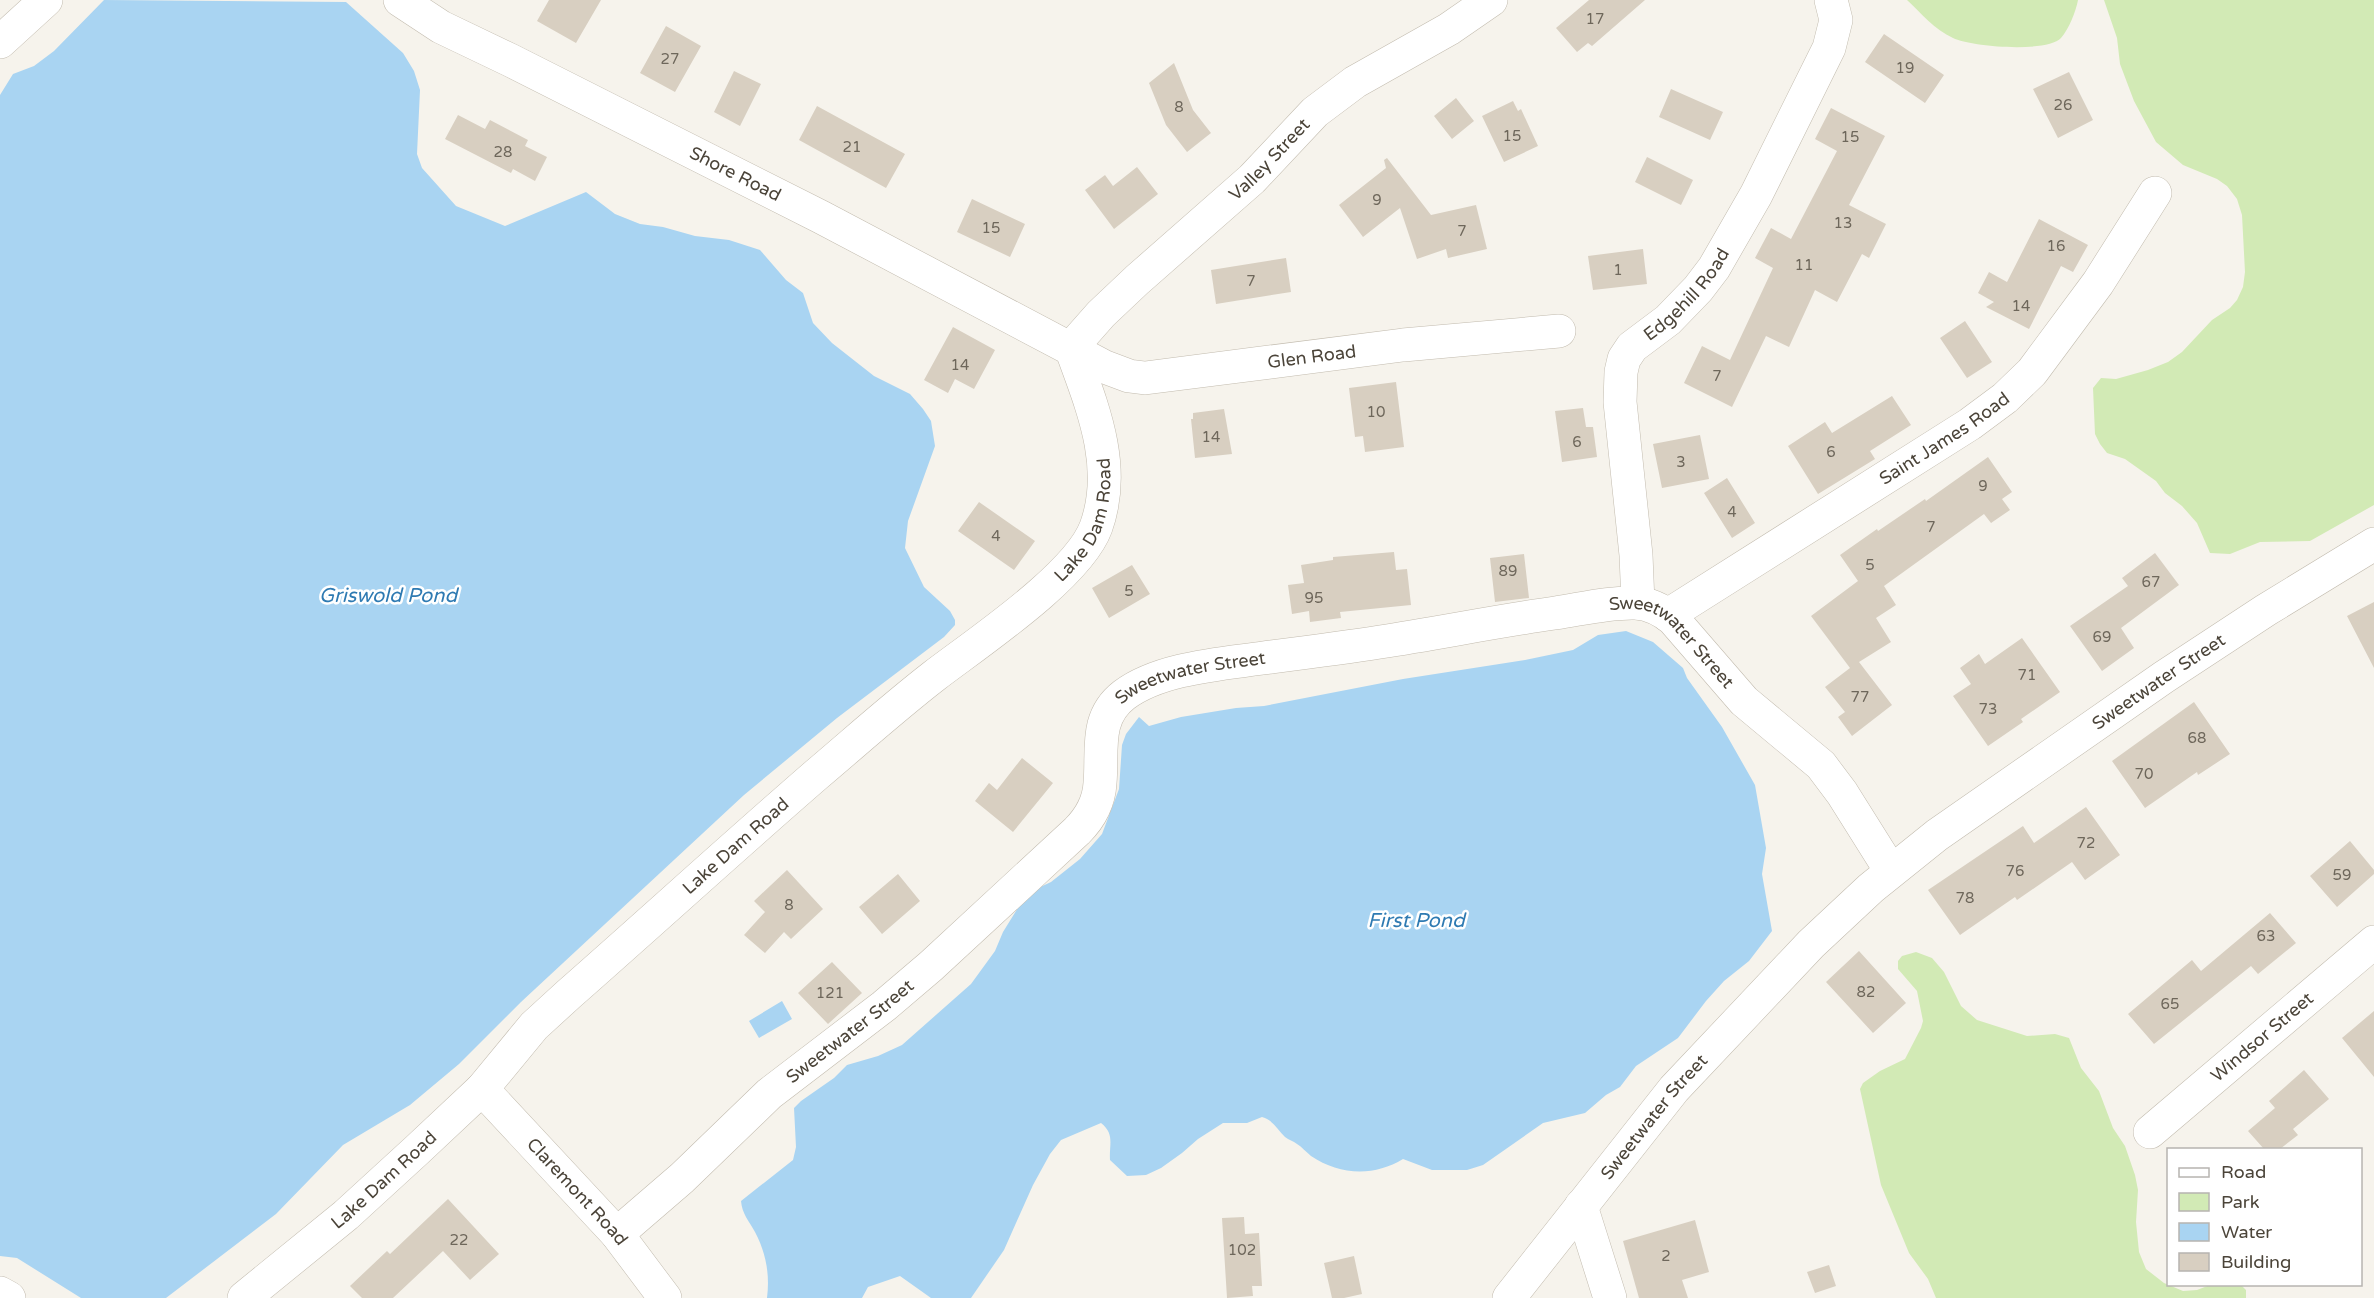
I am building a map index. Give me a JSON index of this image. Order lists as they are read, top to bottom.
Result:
{
  "streets": {
    "street": [
      "Valley Street",
      "Shore Road",
      "Edgehill Road",
      "Glen Road",
      "Saint James Road",
      "Lake Dam Road",
      "Sweetwater Street",
      "Windsor Street",
      "Claremont Road"
    ]
  },
  "crossings": [
    ["Valley Street", "Shore Road"],
    ["Valley Street", "Glen Road"],
    ["Valley Street", "Lake Dam Road"],
    ["Shore Road", "Glen Road"],
    ["Shore Road", "Lake Dam Road"],
    ["Edgehill Road", "Sweetwater Street"],
    ["Glen Road", "Lake Dam Road"],
    ["Saint James Road", "Sweetwater Street"],
    ["Lake Dam Road", "Claremont Road"],
    ["Sweetwater Street", "Claremont Road"]
  ],
  "water": ["Griswold Pond", "First Pond"],
  "house_numbers": [
    "17",
    "27",
    "19",
    "26",
    "8",
    "15",
    "15",
    "21",
    "28",
    "9",
    "13",
    "15",
    "7",
    "16",
    "11",
    "1",
    "7",
    "14",
    "14",
    "7",
    "10",
    "14",
    "6",
    "6",
    "3",
    "9",
    "4",
    "7",
    "4",
    "5",
    "89",
    "67",
    "5",
    "95",
    "69",
    "71",
    "77",
    "73",
    "68",
    "70",
    "72",
    "76",
    "59",
    "78",
    "8",
    "63",
    "82",
    "121",
    "65",
    "22",
    "102",
    "2"
  ],
  "legend": [
    "Road",
    "Park",
    "Water",
    "Building"
  ]
}
